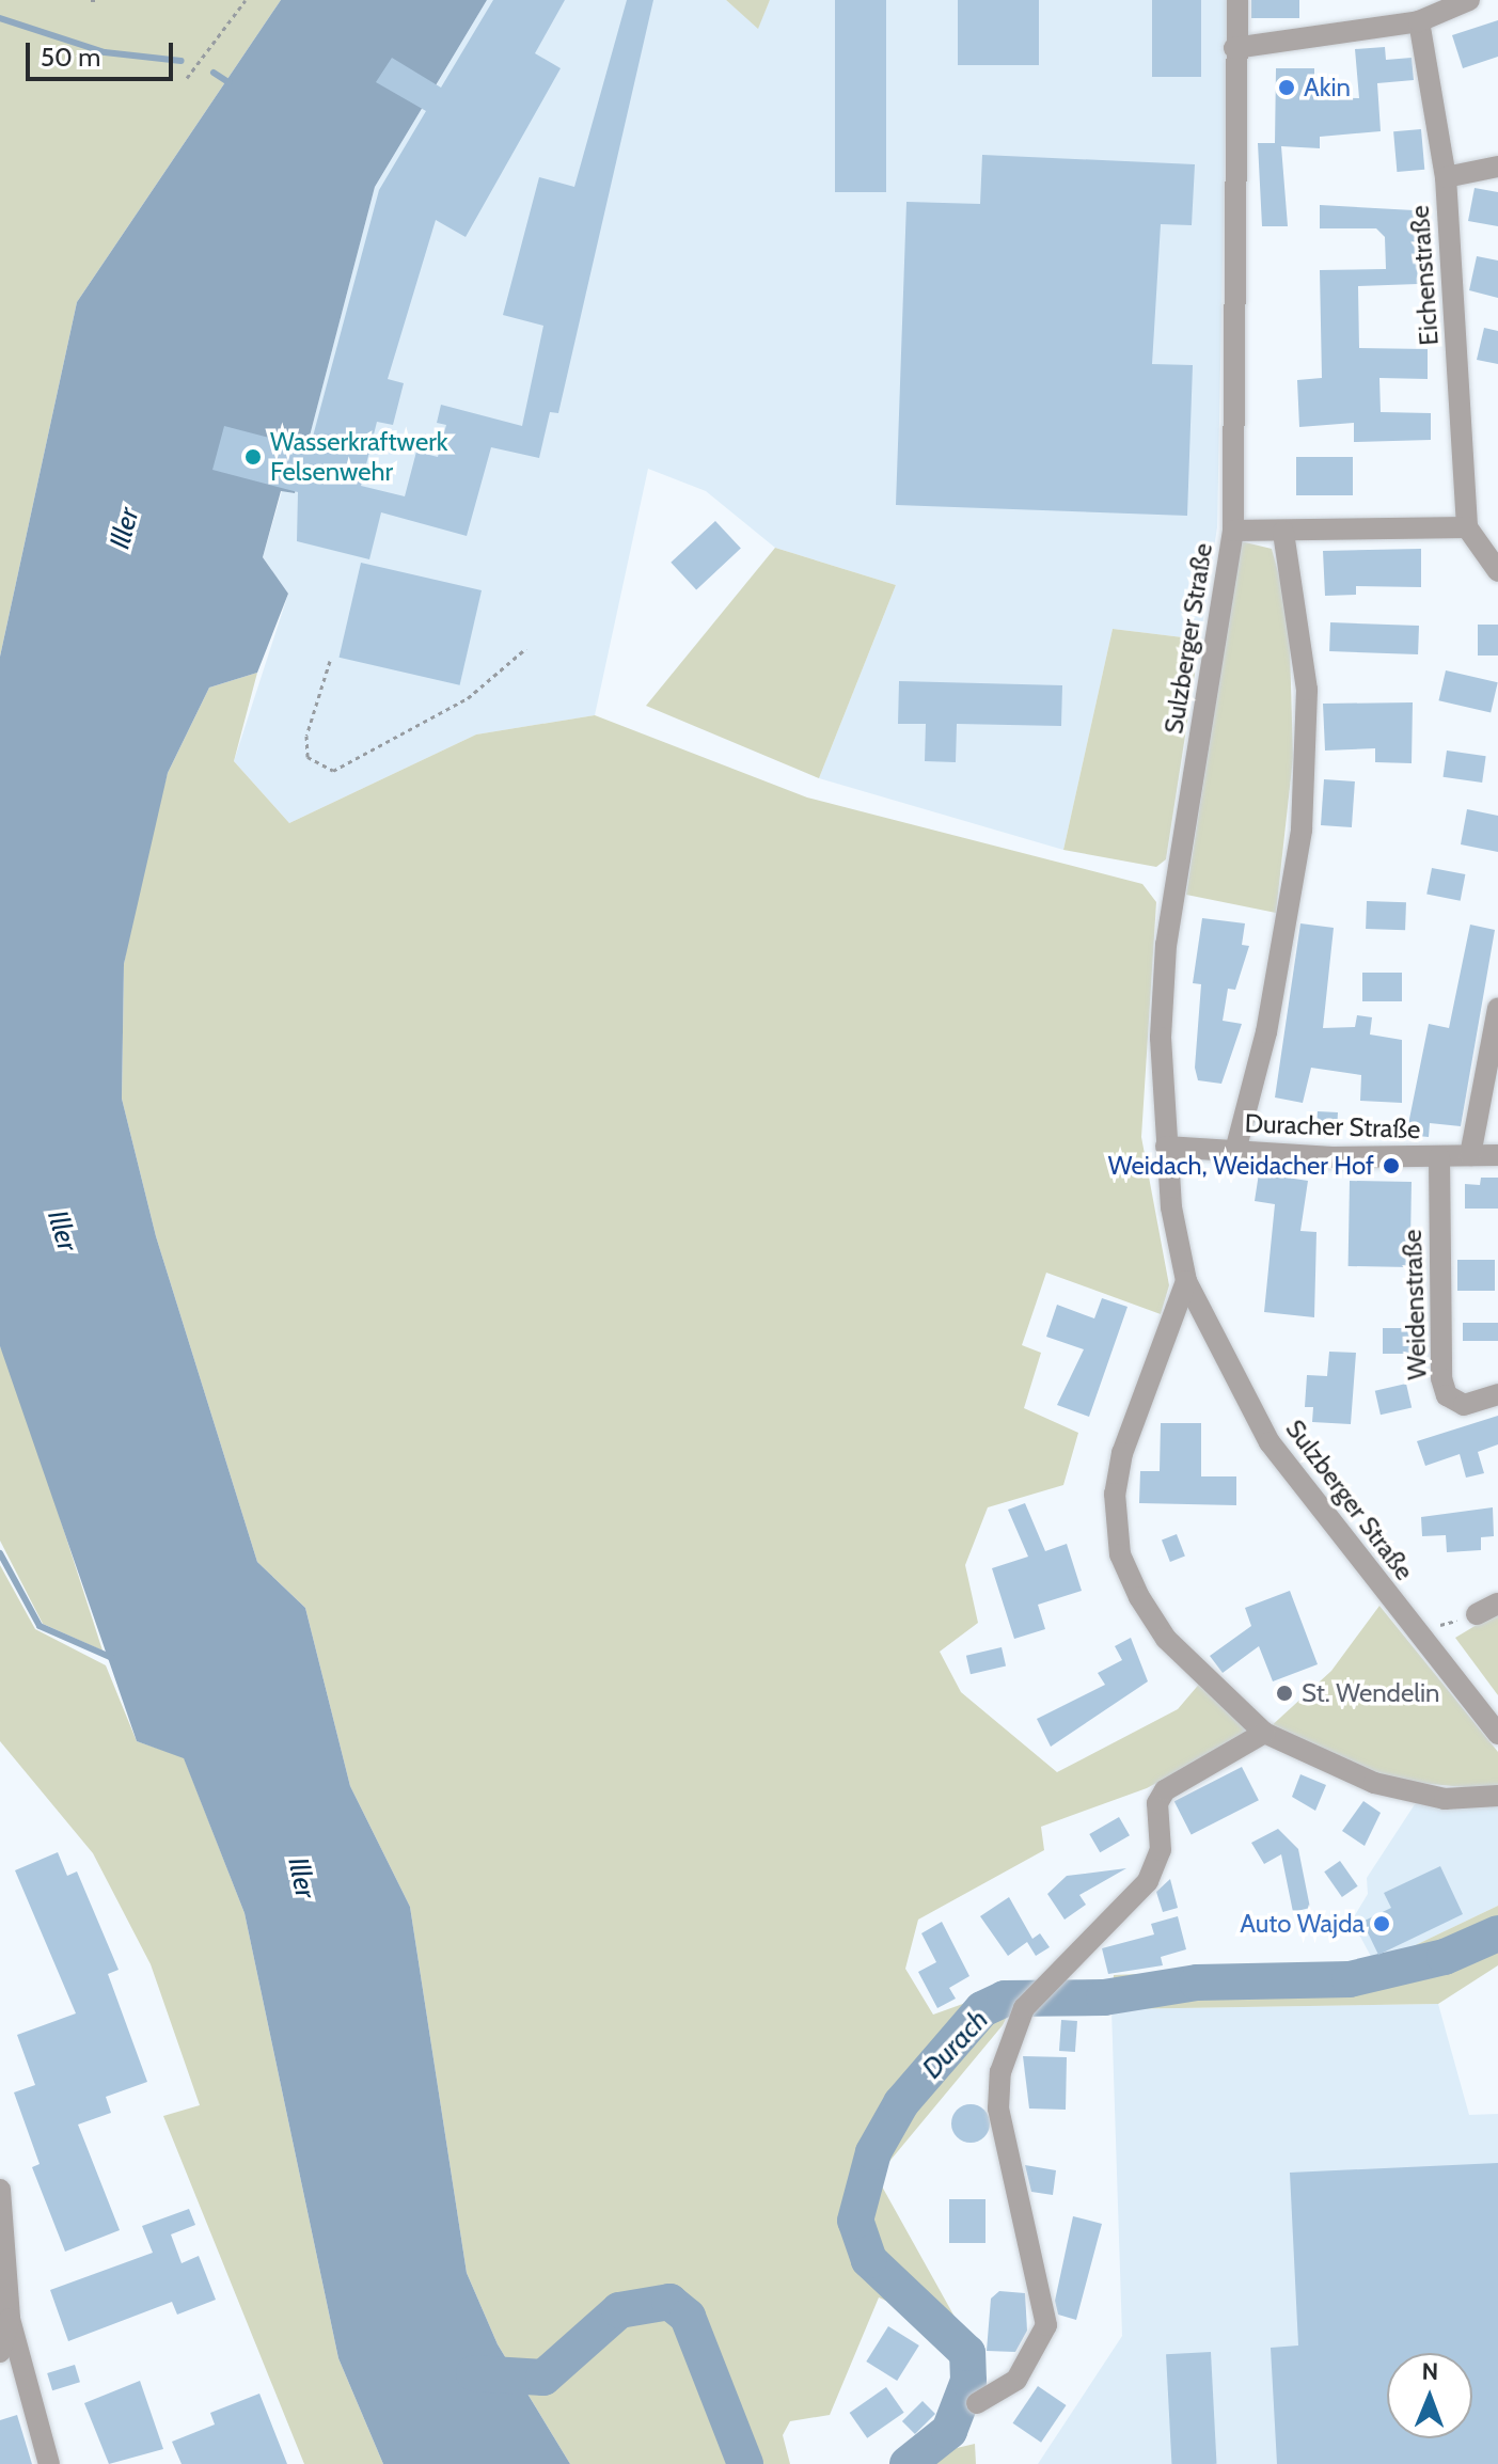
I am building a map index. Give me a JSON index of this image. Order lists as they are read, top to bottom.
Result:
{
  "streets": {
    "street": [
      "Eichenstraße",
      "Sulzberger Straße",
      "Duracher Straße",
      "Weidenstraße"
    ]
  },
  "crossings": [
    ["Sulzberger Straße", "Duracher Straße"],
    ["Duracher Straße", "Weidenstraße"]
  ],
  "water": ["Iller", "Durach"],
  "places": [
    "Akin",
    "Wasserkraftwerk Felsenwehr",
    "Weidach, Weidacher Hof",
    "St. Wendelin",
    "Auto Wajda"
  ],
  "scale_bar": "50 m",
  "north": "top"
}
